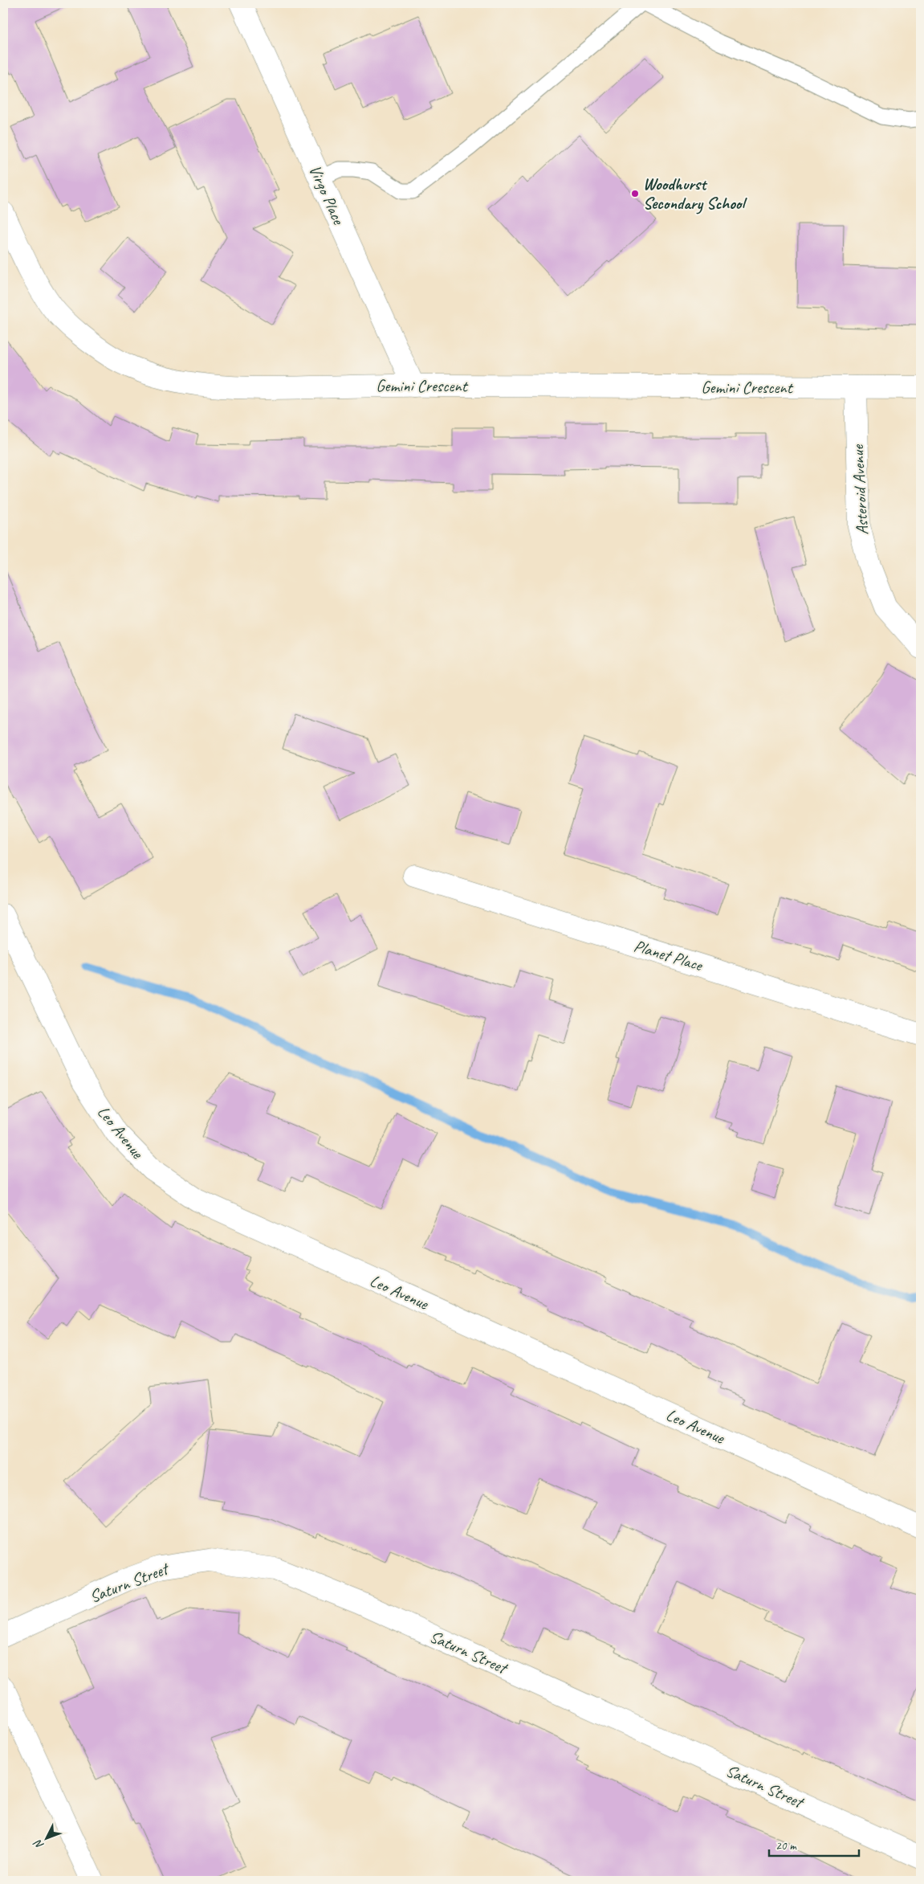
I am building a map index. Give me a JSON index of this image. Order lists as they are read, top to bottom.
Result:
{
  "streets": {
    "street": [
      "Virgo Place",
      "Gemini Crescent",
      "Asteroid Avenue",
      "Planet Place",
      "Leo Avenue",
      "Saturn Street"
    ]
  },
  "crossings": [
    ["Virgo Place", "Gemini Crescent"],
    ["Gemini Crescent", "Asteroid Avenue"]
  ],
  "places": ["Woodhurst Secondary School"],
  "scale_bar": "20 m",
  "north": "bottom left"
}
